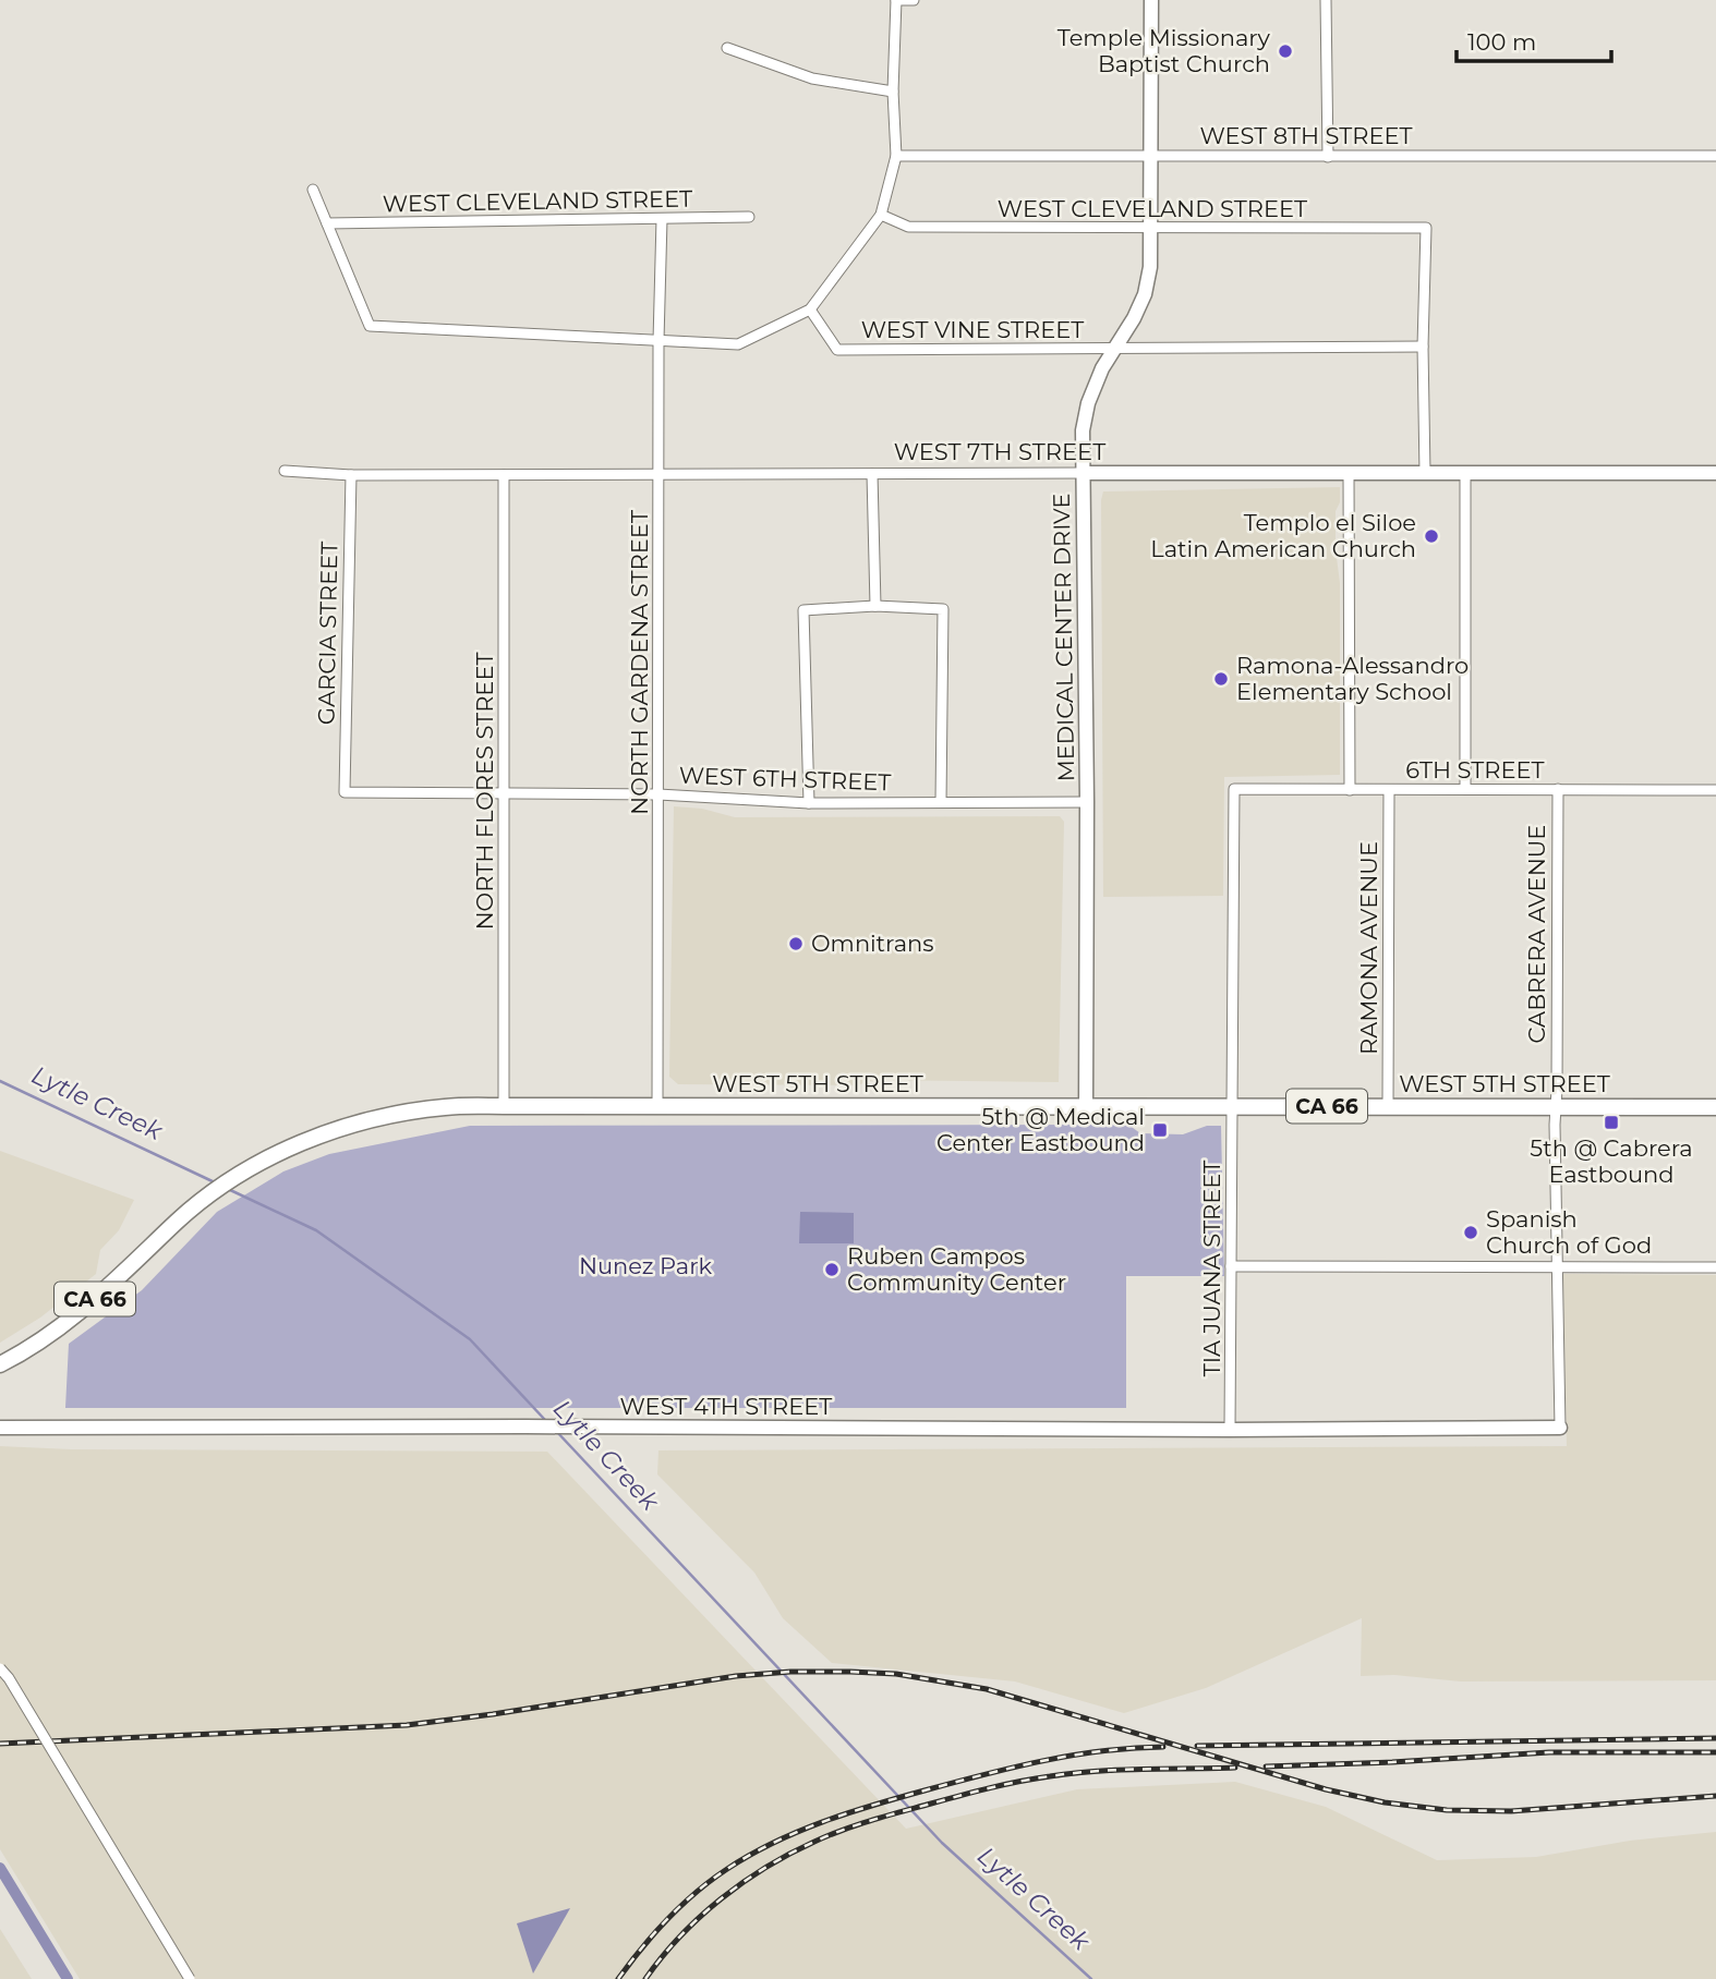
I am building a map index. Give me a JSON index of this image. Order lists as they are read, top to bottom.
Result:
{
  "streets": {
    "main road": ["WEST 5TH STREET", "CA 66"],
    "street": [
      "WEST 8TH STREET",
      "WEST CLEVELAND STREET",
      "WEST VINE STREET",
      "WEST 7TH STREET",
      "GARCIA STREET",
      "MEDICAL CENTER DRIVE",
      "NORTH GARDENA STREET",
      "6TH STREET",
      "WEST 6TH STREET",
      "NORTH FLORES STREET",
      "CABRERA AVENUE",
      "RAMONA AVENUE",
      "TIA JUANA STREET",
      "WEST 4TH STREET"
    ]
  },
  "crossings": [
    ["WEST 8TH STREET", "MEDICAL CENTER DRIVE"],
    ["WEST CLEVELAND STREET", "WEST VINE STREET"],
    ["WEST CLEVELAND STREET", "MEDICAL CENTER DRIVE"],
    ["WEST CLEVELAND STREET", "NORTH GARDENA STREET"],
    ["WEST VINE STREET", "MEDICAL CENTER DRIVE"],
    ["WEST 7TH STREET", "GARCIA STREET"],
    ["WEST 7TH STREET", "MEDICAL CENTER DRIVE"],
    ["WEST 7TH STREET", "NORTH GARDENA STREET"],
    ["WEST 7TH STREET", "NORTH FLORES STREET"],
    ["GARCIA STREET", "WEST 6TH STREET"],
    ["MEDICAL CENTER DRIVE", "WEST 6TH STREET"],
    ["MEDICAL CENTER DRIVE", "WEST 5TH STREET"],
    ["NORTH GARDENA STREET", "WEST 6TH STREET"],
    ["NORTH GARDENA STREET", "WEST 5TH STREET"],
    ["6TH STREET", "CABRERA AVENUE"],
    ["6TH STREET", "RAMONA AVENUE"],
    ["6TH STREET", "TIA JUANA STREET"],
    ["WEST 6TH STREET", "NORTH FLORES STREET"],
    ["NORTH FLORES STREET", "WEST 5TH STREET"],
    ["CABRERA AVENUE", "WEST 5TH STREET"],
    ["CABRERA AVENUE", "WEST 4TH STREET"],
    ["RAMONA AVENUE", "WEST 5TH STREET"],
    ["WEST 5TH STREET", "TIA JUANA STREET"],
    ["TIA JUANA STREET", "WEST 4TH STREET"]
  ],
  "water": ["Lytle Creek"],
  "parks": ["Nunez Park"],
  "places": {
    "other": [
      "Temple Missionary Baptist Church",
      "Templo el Siloe Latin American Church",
      "Ramona-Alessandro Elementary School",
      "Omnitrans",
      "Spanish Church of God",
      "Ruben Campos Community Center"
    ],
    "transit": ["5th @ Cabrera Eastbound", "5th @ Medical Center Eastbound"]
  },
  "scale_bar": "100 m"
}
